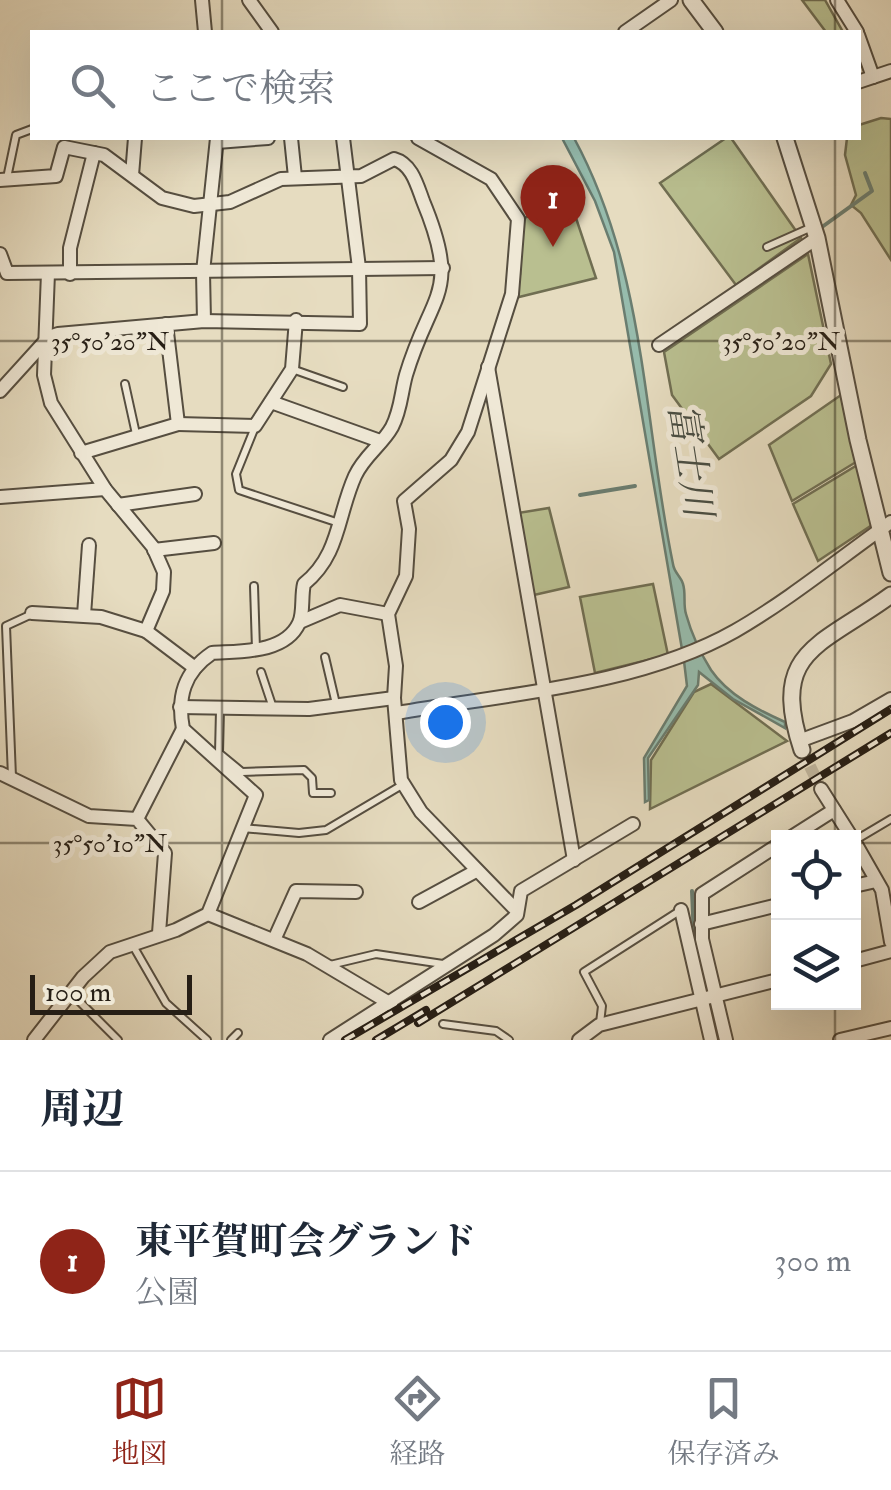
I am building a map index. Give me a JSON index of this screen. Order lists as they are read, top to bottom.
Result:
{
  "water": ["富士川"],
  "scale_bar": "100 m",
  "page": {
    "search": "ここで検索",
    "pins": "1",
    "scale": "100 m",
    "heading": "周辺",
    "list": [
      {
        "mark": "1",
        "name": "東平賀町会グランド",
        "note": "公園",
        "value": "300 m"
      }
    ],
    "nav": ["地図", "経路", "保存済み"]
  },
  "coordinates": ["35°50'20\"N", "35°50'10\"N"]
}
